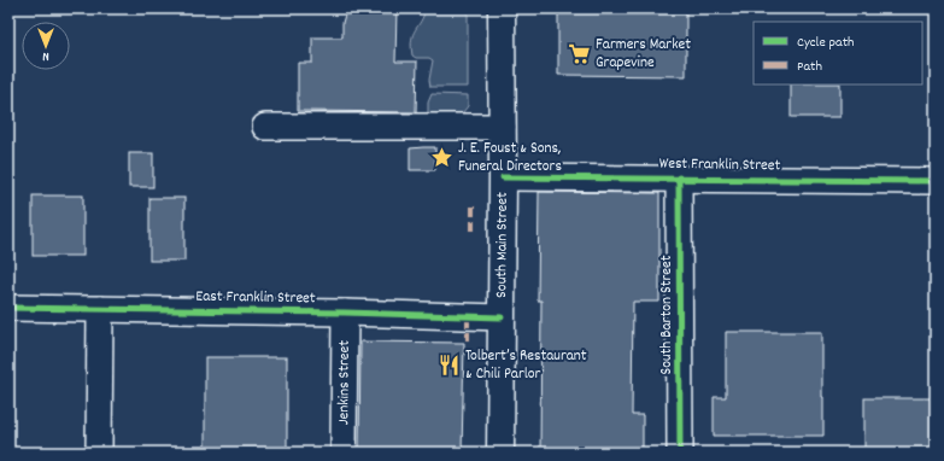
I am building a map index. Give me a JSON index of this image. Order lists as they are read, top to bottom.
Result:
{
  "streets": {
    "main road": ["South Main Street"],
    "street": [
      "West Franklin Street",
      "East Franklin Street",
      "South Barton Street",
      "Jenkins Street"
    ]
  },
  "crossings": [
    ["West Franklin Street", "South Main Street"],
    ["West Franklin Street", "South Barton Street"],
    ["South Main Street", "East Franklin Street"],
    ["East Franklin Street", "Jenkins Street"]
  ],
  "places": {
    "supermarket": ["Farmers Market Grapevine"],
    "place": ["J. E. Foust & Sons, Funeral Directors"],
    "restaurant": ["Tolbert’s Restaurant & Chili Parlor"]
  },
  "legend": ["Cycle path", "Path"],
  "north": "bottom"
}
